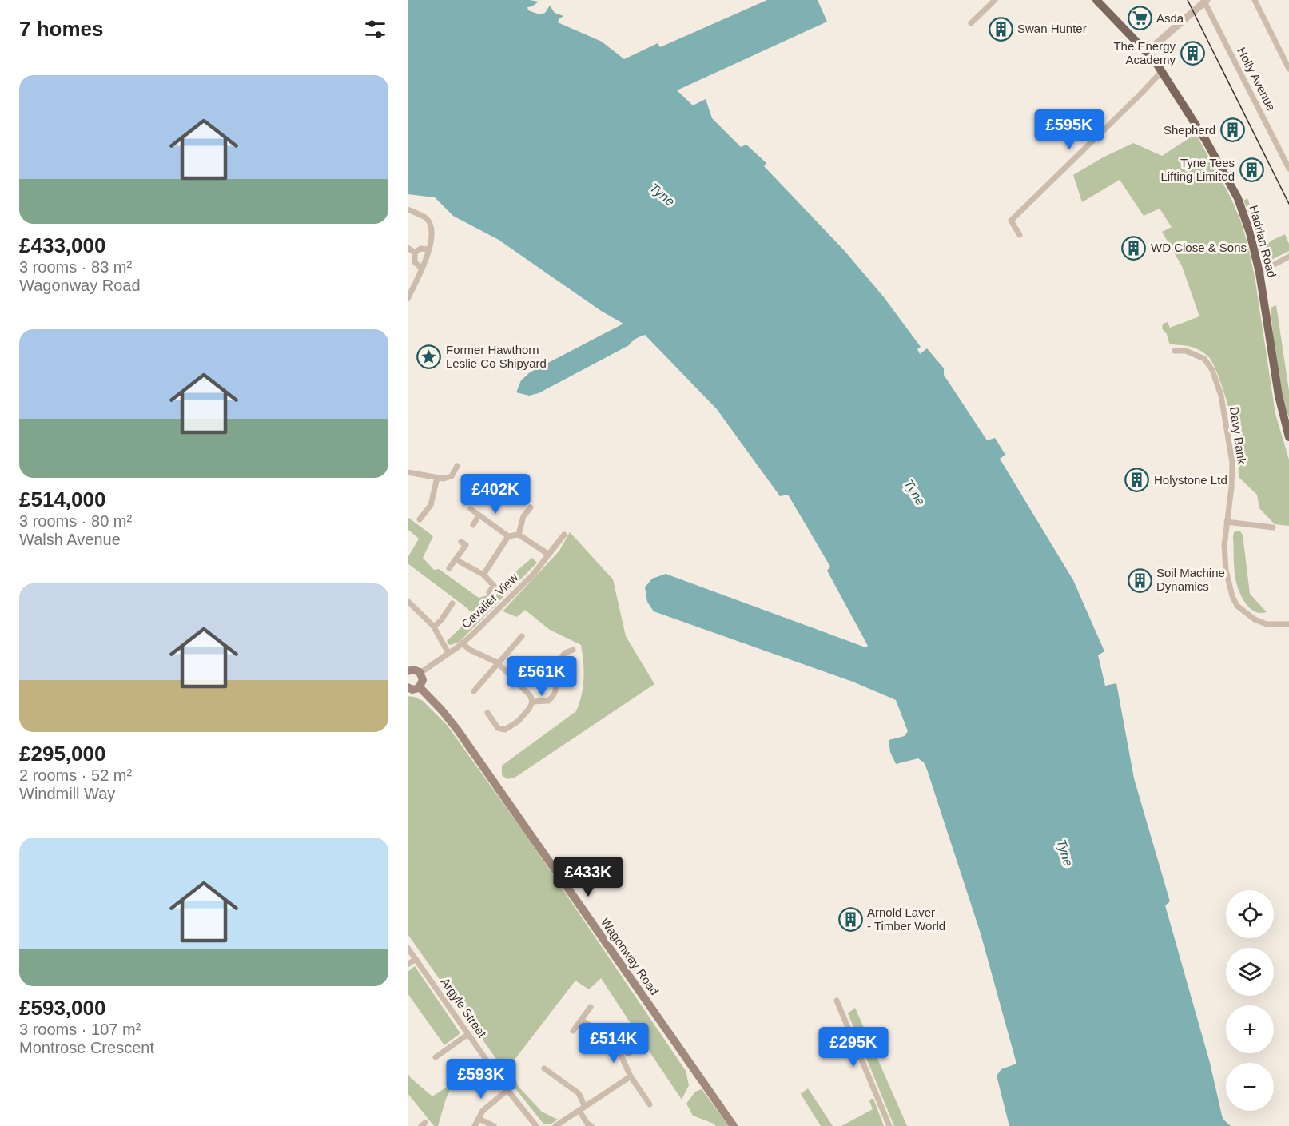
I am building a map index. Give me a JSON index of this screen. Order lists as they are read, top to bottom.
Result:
{
  "streets": {
    "main road": ["Hadrian Road", "Wagonway Road"],
    "street": [
      "Holly Avenue",
      "Davy Bank",
      "Cavalier View",
      "Argyle Street"
    ]
  },
  "water": ["Tyne"],
  "places": {
    "supermarket": ["Asda"],
    "building": [
      "Swan Hunter",
      "The Energy Academy",
      "Shepherd",
      "Tyne Tees Lifting Limited",
      "WD Close & Sons",
      "Holystone Ltd",
      "Soil Machine Dynamics",
      "Arnold Laver - Timber World"
    ],
    "place": ["Former Hawthorn Leslie Co Shipyard"]
  },
  "page": {
    "heading": "7 homes",
    "list": [
      {
        "name": "£433,000",
        "note": "3 rooms · 83 m² · Wagonway Road"
      },
      {
        "name": "£514,000",
        "note": "3 rooms · 80 m² · Walsh Avenue"
      },
      {
        "name": "£295,000",
        "note": "2 rooms · 52 m² · Windmill Way"
      },
      {
        "name": "£593,000",
        "note": "3 rooms · 107 m² · Montrose Crescent"
      }
    ],
    "price": [
      "£595K",
      "£402K",
      "£561K",
      "£433K",
      "£514K",
      "£295K",
      "£593K"
    ],
    "map_buttons": ["+", "−"]
  }
}
